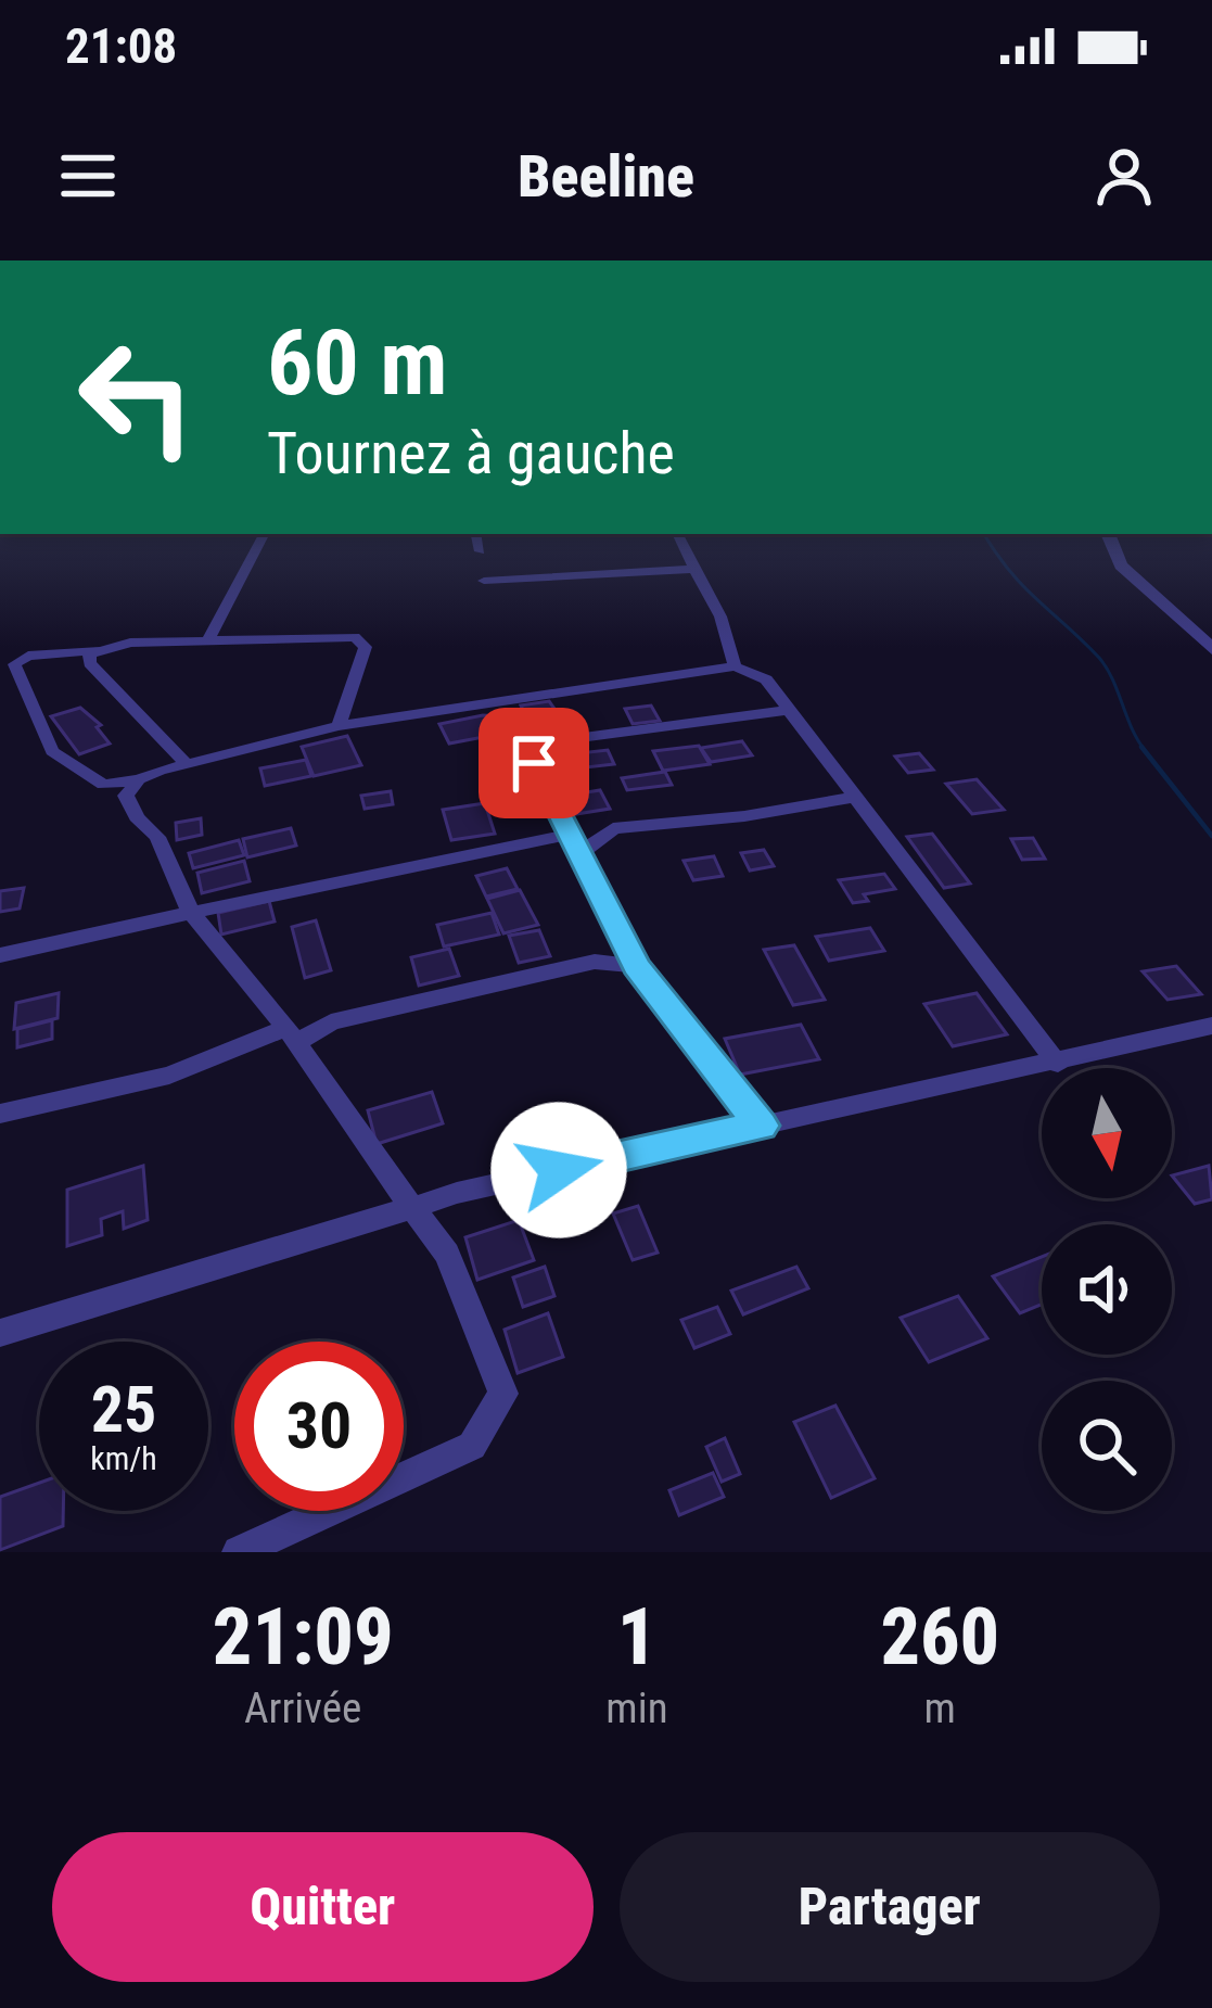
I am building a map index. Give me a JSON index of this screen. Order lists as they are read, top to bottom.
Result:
{
  "north": "bottom",
  "page": {
    "status": "21:08",
    "header": "Beeline",
    "turn": ["60 m", "Tournez à gauche"],
    "speed": "25 km/h",
    "limit": "30",
    "eta": [
      "21:09",
      "Arrivée",
      "1",
      "min",
      "260",
      "m"
    ],
    "buttons": ["Quitter", "Partager"]
  }
}
